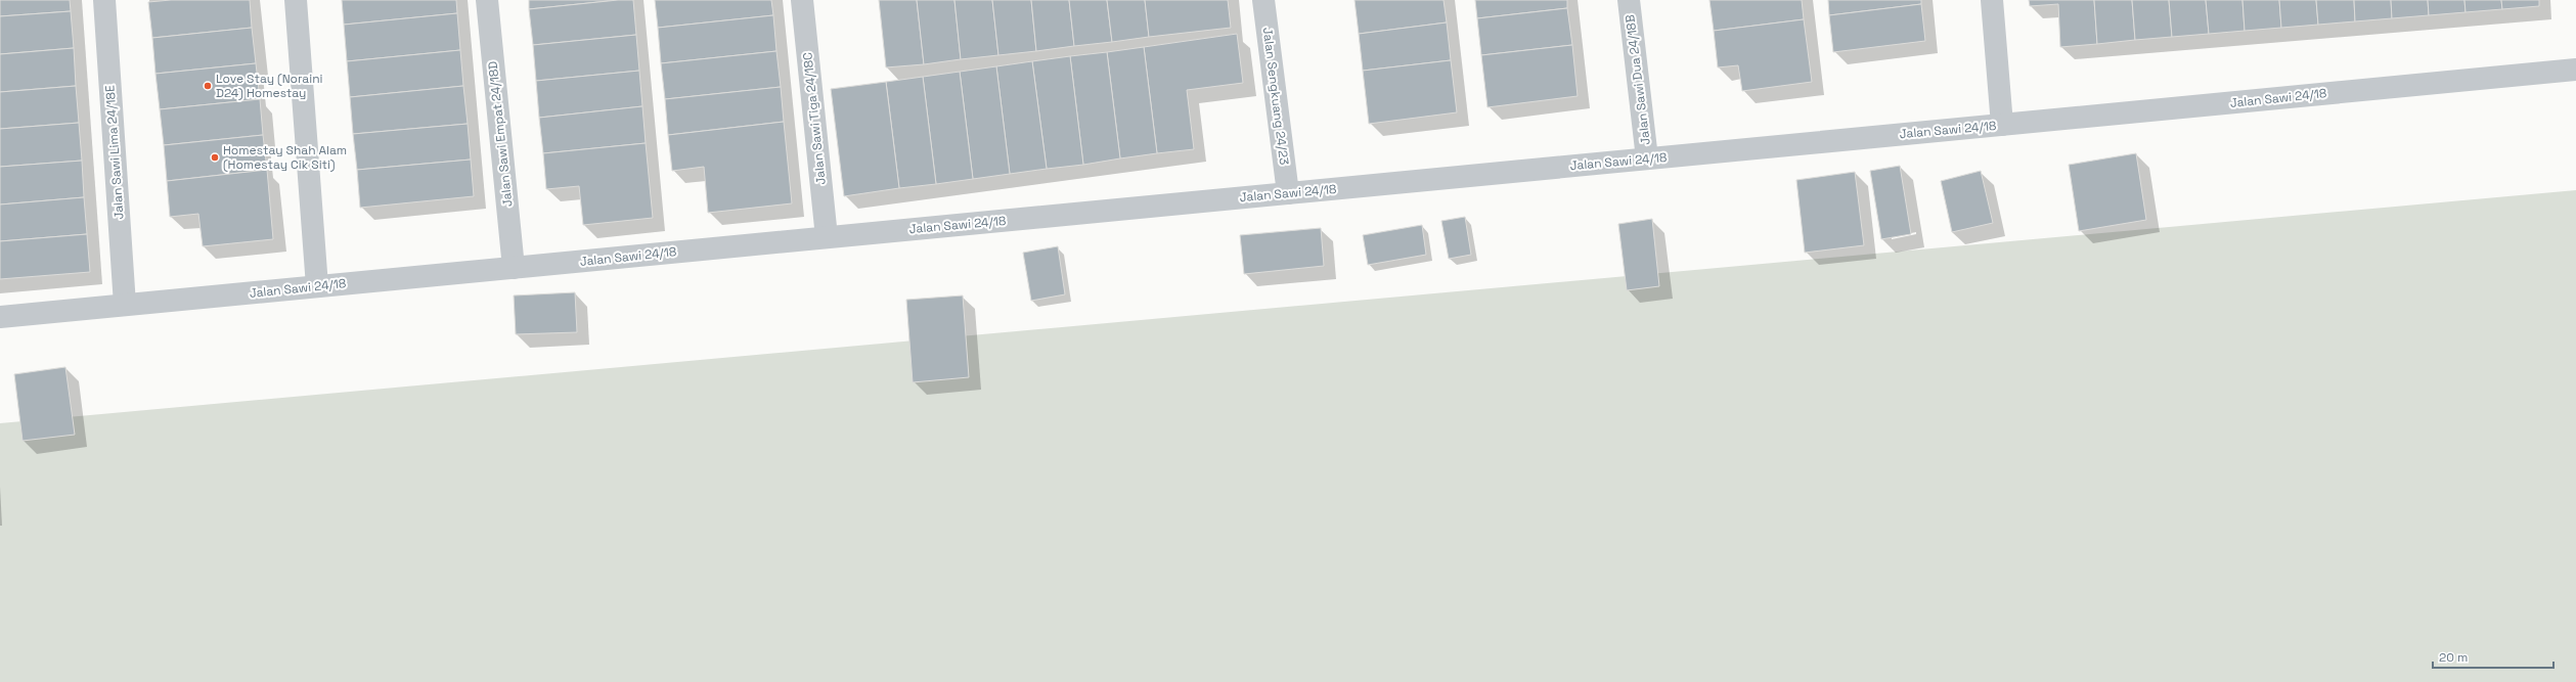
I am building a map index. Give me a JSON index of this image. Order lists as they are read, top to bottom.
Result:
{
  "streets": {
    "street": [
      "Jalan Sawi Dua 24/18B",
      "Jalan Sengkuang 24/23",
      "Jalan Sawi 24/18",
      "Jalan Sawi Tiga 24/18C",
      "Jalan Sawi Empat 24/18D",
      "Jalan Sawi Lima 24/18E"
    ]
  },
  "crossings": [
    ["Jalan Sawi Dua 24/18B", "Jalan Sawi 24/18"],
    ["Jalan Sengkuang 24/23", "Jalan Sawi 24/18"],
    ["Jalan Sawi 24/18", "Jalan Sawi Tiga 24/18C"],
    ["Jalan Sawi 24/18", "Jalan Sawi Empat 24/18D"],
    ["Jalan Sawi 24/18", "Jalan Sawi Lima 24/18E"]
  ],
  "places": ["Love Stay (Noraini D24) Homestay", "Homestay Shah Alam (Homestay Cik Siti)"],
  "scale_bar": "20 m"
}
